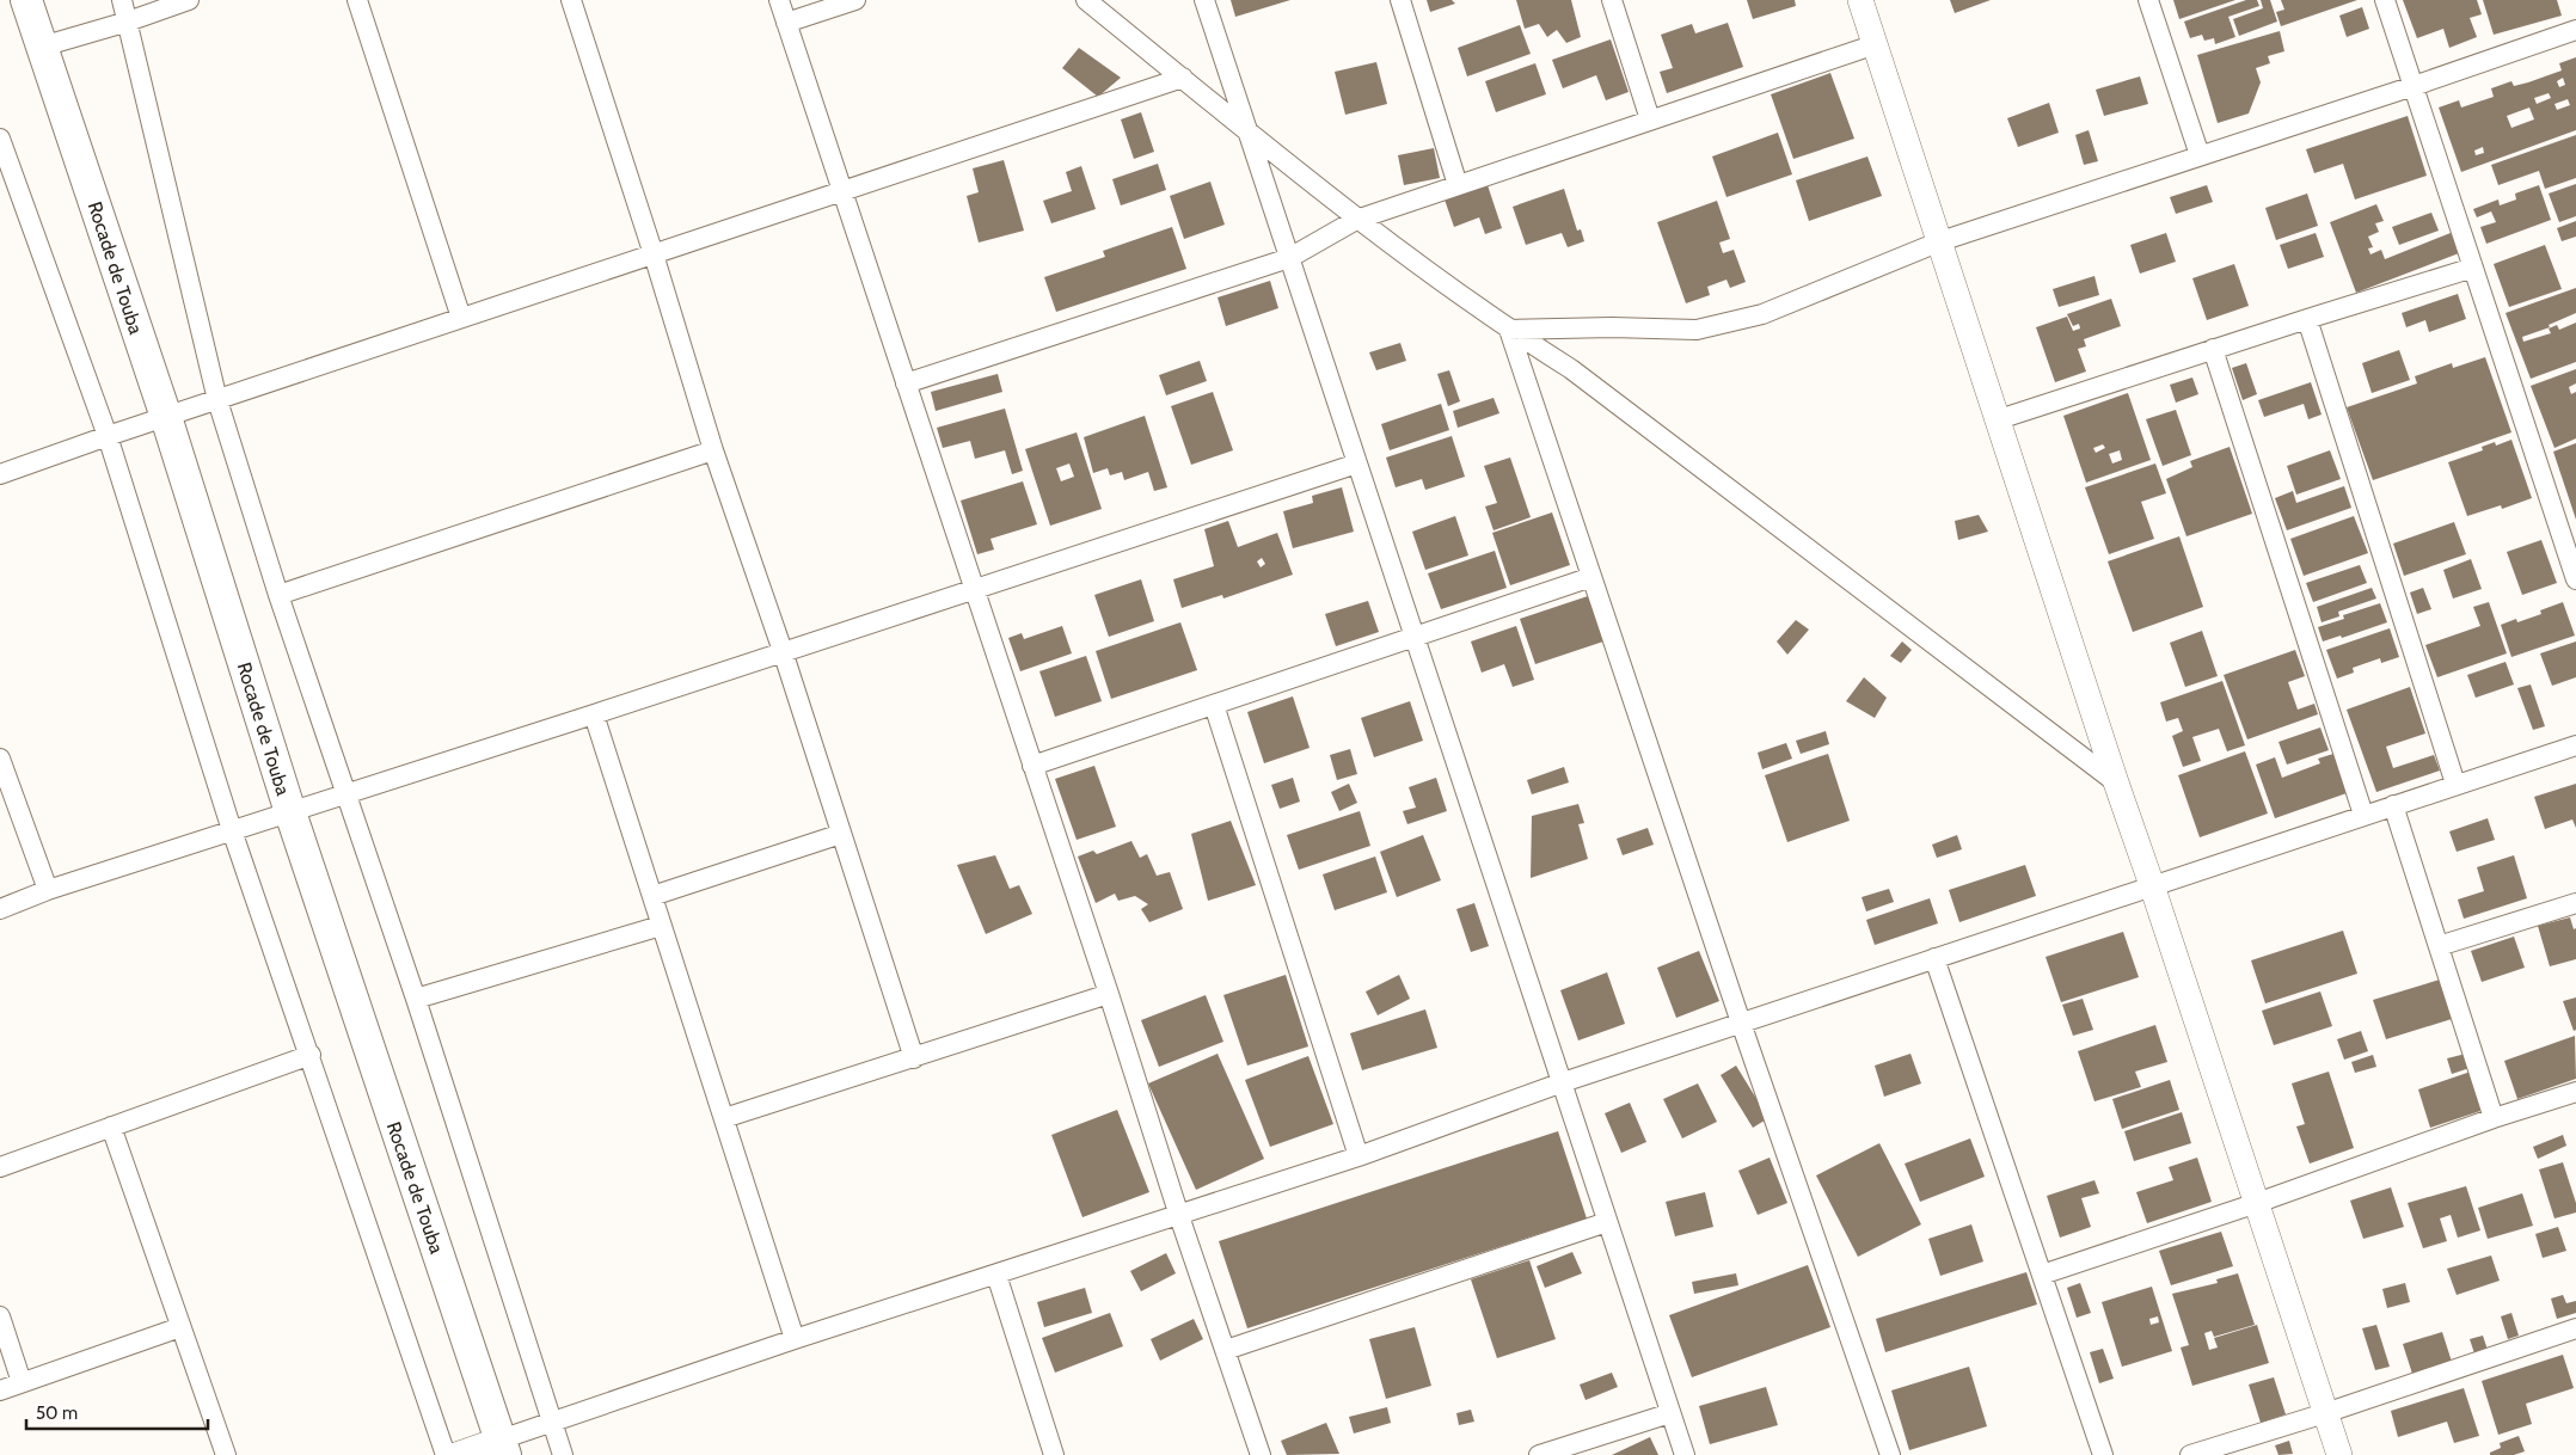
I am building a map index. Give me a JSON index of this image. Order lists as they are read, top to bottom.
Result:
{
  "streets": {
    "main road": ["Rocade de Touba"]
  },
  "scale_bar": "50 m"
}
